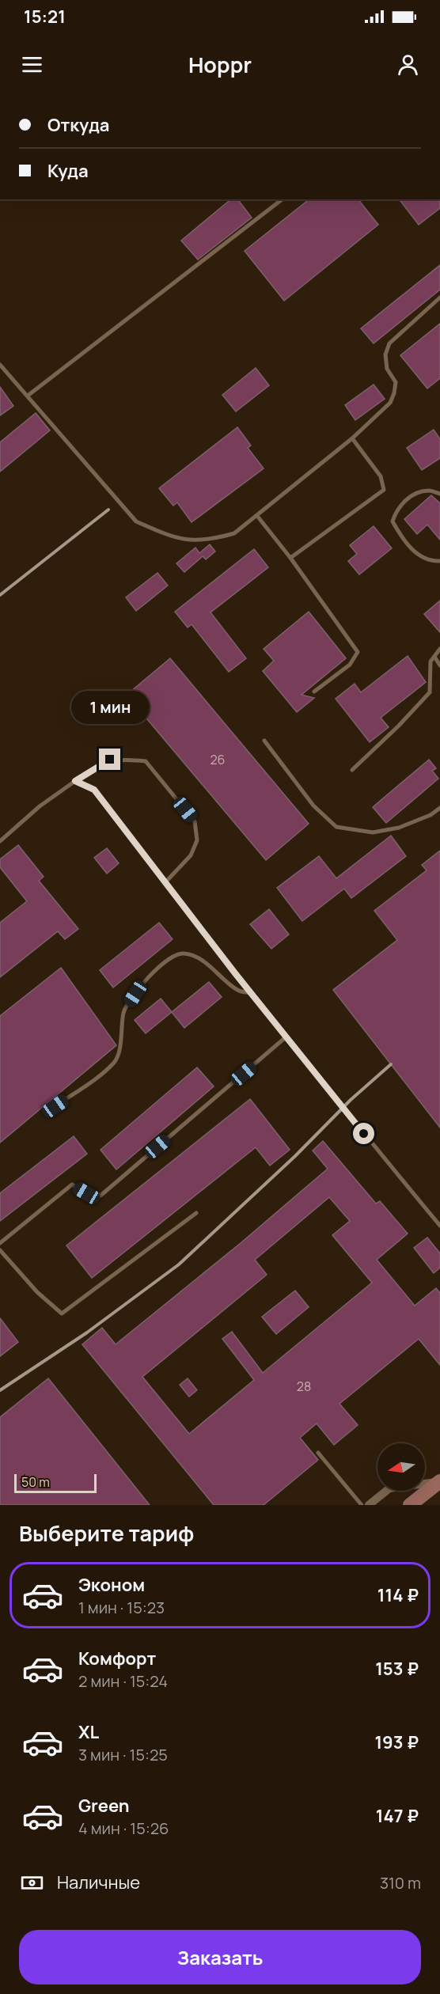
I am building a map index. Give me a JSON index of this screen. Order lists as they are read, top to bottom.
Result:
{
  "house_numbers": ["26", "28"],
  "scale_bar": "50 m",
  "north": "left",
  "page": {
    "status": "15:21",
    "header": "Hoppr",
    "banner": ["Откуда", "Куда"],
    "bubble": "1 мин",
    "scale": "50 m",
    "heading": "Выберите тариф",
    "list": [
      {
        "name": "Эконом",
        "note": "1 мин · 15:23",
        "value": "114 ₽"
      },
      {
        "name": "Комфорт",
        "note": "2 мин · 15:24",
        "value": "153 ₽"
      },
      {
        "name": "XL",
        "note": "3 мин · 15:25",
        "value": "193 ₽"
      },
      {
        "name": "Green",
        "note": "4 мин · 15:26",
        "value": "147 ₽"
      }
    ],
    "pay": ["Наличные", "310 m"],
    "buttons": "Заказать"
  }
}
